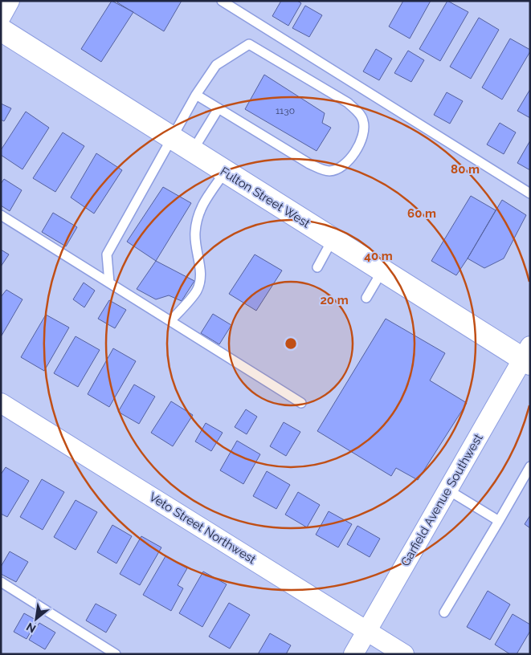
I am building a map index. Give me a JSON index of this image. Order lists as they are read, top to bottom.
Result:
{
  "streets": {
    "main road": ["Fulton Street West"],
    "street": ["Garfield Avenue Southwest", "Veto Street Northwest"]
  },
  "crossings": [
    ["Fulton Street West", "Garfield Avenue Southwest"],
    ["Garfield Avenue Southwest", "Veto Street Northwest"]
  ],
  "house_numbers": ["1130"],
  "north": "bottom left",
  "rings": [
    "80 m",
    "60 m",
    "40 m",
    "20 m"
  ]
}
